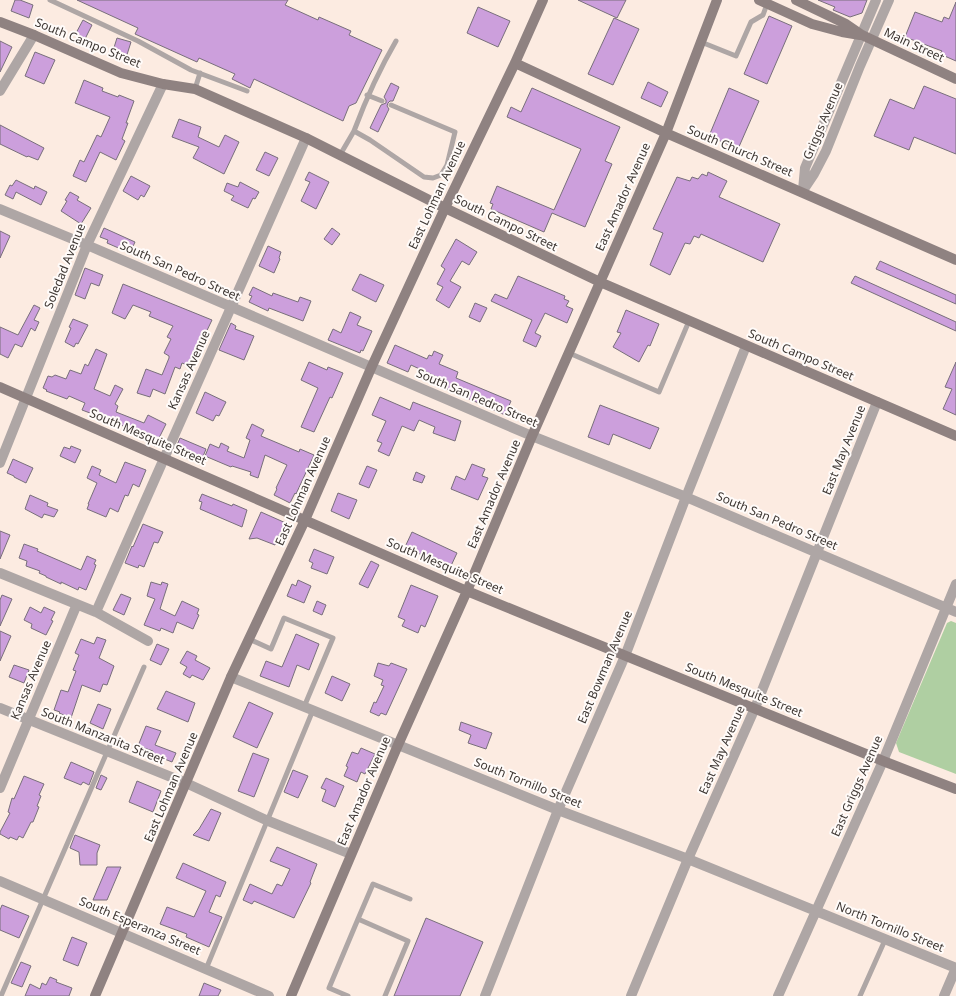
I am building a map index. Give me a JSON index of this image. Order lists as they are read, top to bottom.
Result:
{
  "streets": {
    "street": [
      "South Campo Street",
      "Main Street",
      "Griggs Avenue",
      "South Church Street",
      "East Lohman Avenue",
      "East Amador Avenue",
      "Soledad Avenue",
      "South San Pedro Street",
      "Kansas Avenue",
      "South Mesquite Street",
      "East May Avenue",
      "East Bowman Avenue",
      "South Manzanita Street",
      "South Tornillo Street",
      "East Griggs Avenue",
      "South Esperanza Street",
      "North Tornillo Street"
    ]
  },
  "crossings": [
    ["South Campo Street", "East Lohman Avenue"],
    ["South Campo Street", "East Amador Avenue"],
    ["South Campo Street", "Soledad Avenue"],
    ["South Campo Street", "Kansas Avenue"],
    ["South Campo Street", "East May Avenue"],
    ["South Campo Street", "East Bowman Avenue"],
    ["Main Street", "Griggs Avenue"],
    ["Griggs Avenue", "South Church Street"],
    ["South Church Street", "East Lohman Avenue"],
    ["South Church Street", "East Amador Avenue"],
    ["East Lohman Avenue", "South San Pedro Street"],
    ["East Lohman Avenue", "South Mesquite Street"],
    ["East Lohman Avenue", "South Manzanita Street"],
    ["East Lohman Avenue", "South Tornillo Street"],
    ["East Lohman Avenue", "South Esperanza Street"],
    ["East Amador Avenue", "South San Pedro Street"],
    ["East Amador Avenue", "South Mesquite Street"],
    ["East Amador Avenue", "South Manzanita Street"],
    ["East Amador Avenue", "South Tornillo Street"],
    ["Soledad Avenue", "South San Pedro Street"],
    ["Soledad Avenue", "South Mesquite Street"],
    ["South San Pedro Street", "Kansas Avenue"],
    ["South San Pedro Street", "East May Avenue"],
    ["South San Pedro Street", "East Bowman Avenue"],
    ["South San Pedro Street", "East Griggs Avenue"],
    ["Kansas Avenue", "South Mesquite Street"],
    ["Kansas Avenue", "South Manzanita Street"],
    ["South Mesquite Street", "East May Avenue"],
    ["South Mesquite Street", "East Bowman Avenue"],
    ["South Mesquite Street", "East Griggs Avenue"],
    ["East May Avenue", "South Tornillo Street"],
    ["East Bowman Avenue", "South Tornillo Street"],
    ["South Tornillo Street", "East Griggs Avenue"],
    ["South Tornillo Street", "North Tornillo Street"],
    ["East Griggs Avenue", "North Tornillo Street"]
  ]
}
